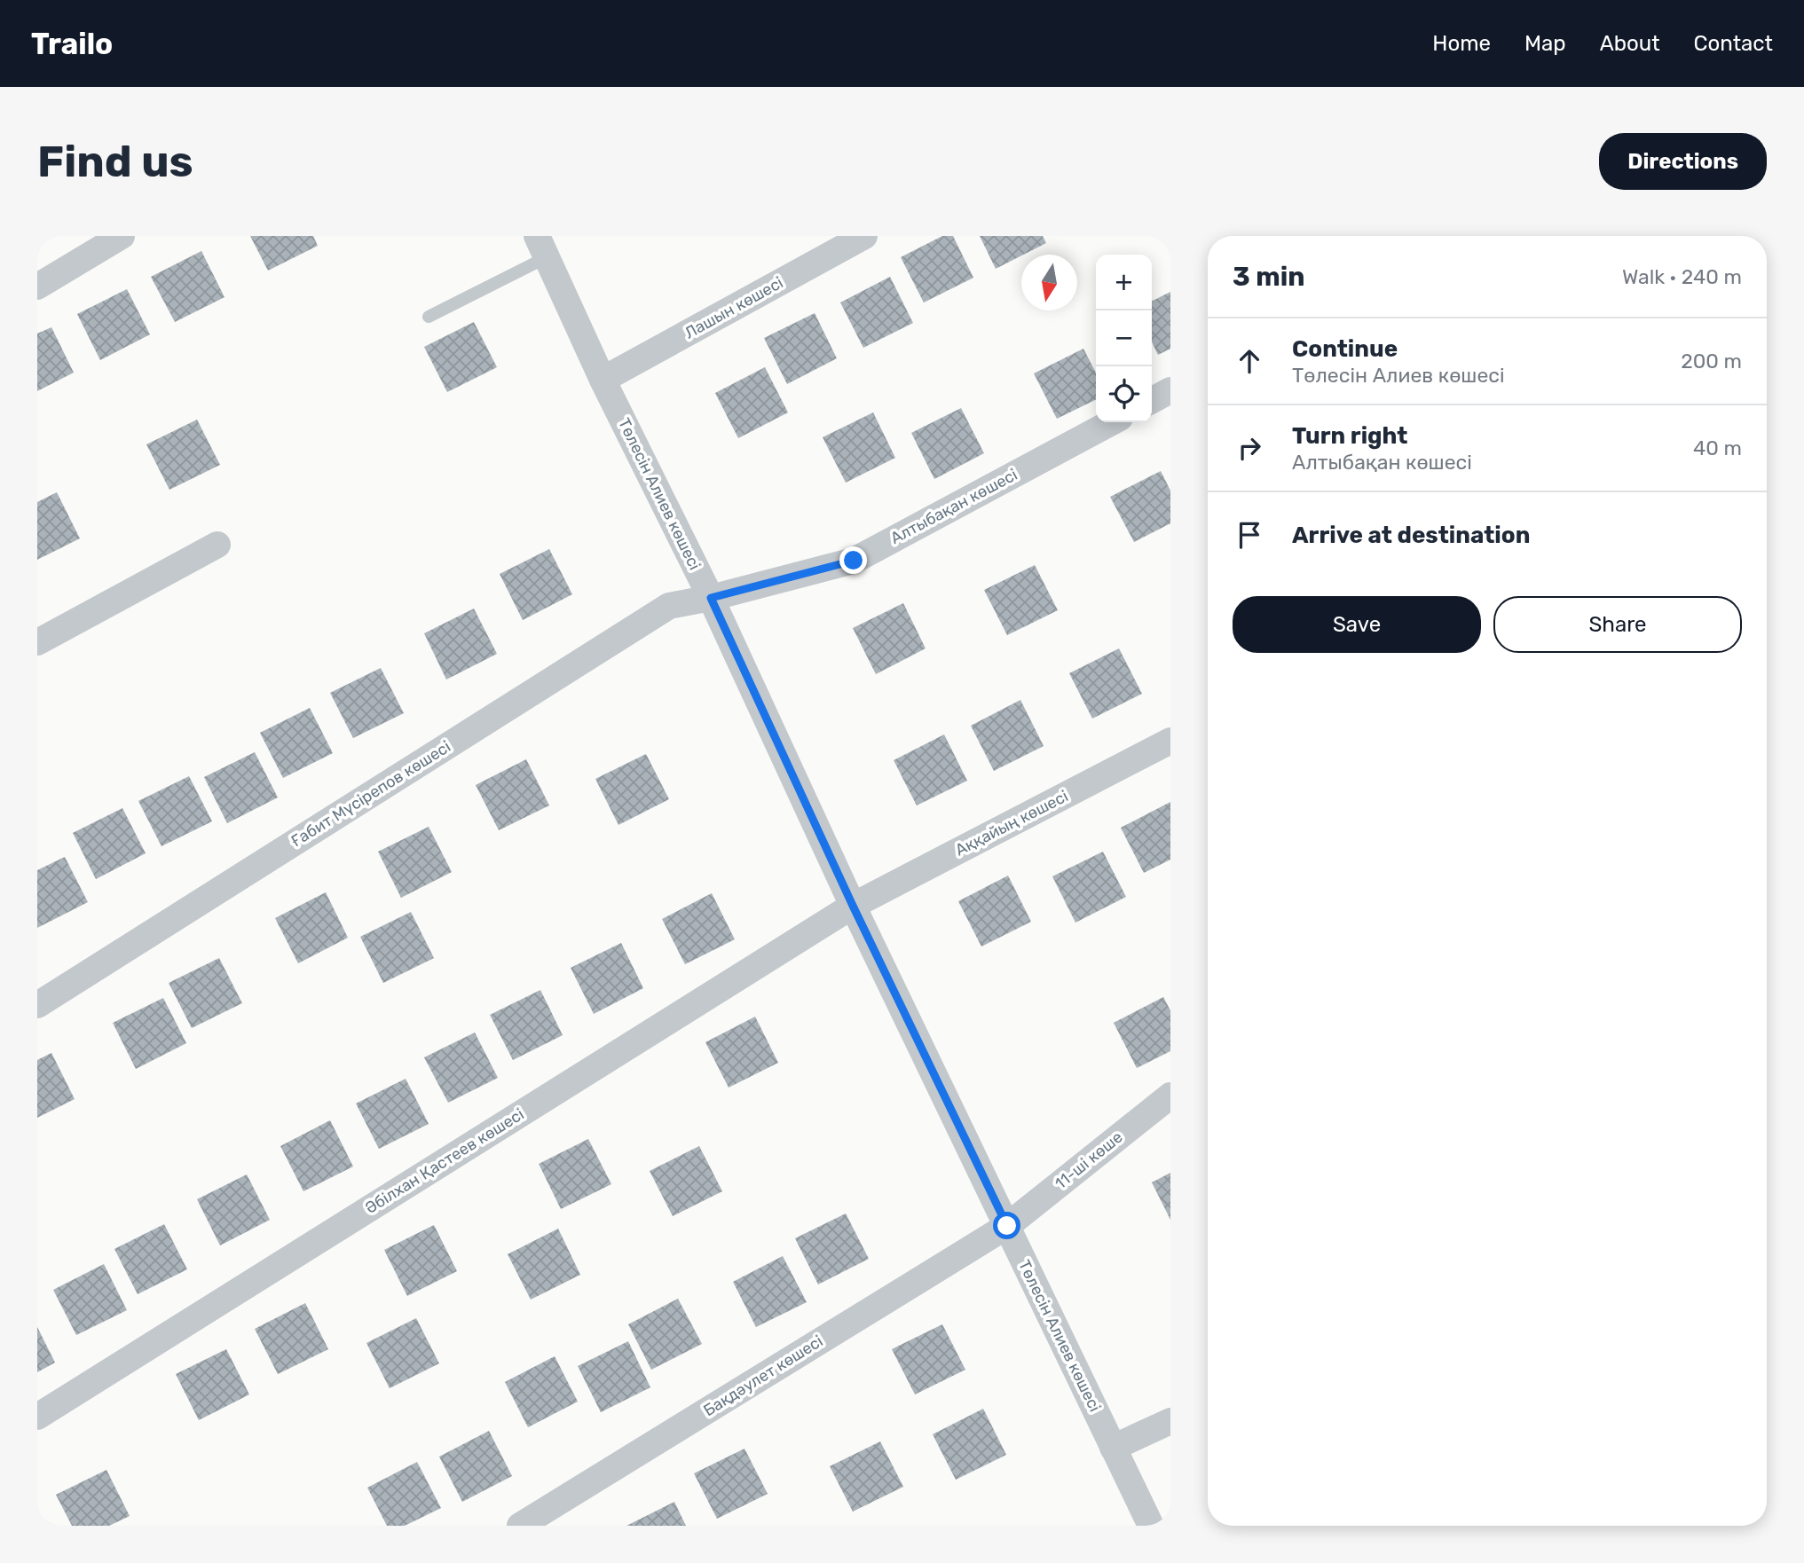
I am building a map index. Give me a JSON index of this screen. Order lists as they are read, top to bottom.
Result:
{
  "streets": {
    "street": [
      "Лашын көшесі",
      "Төлесін Алиев көшесі",
      "Алтыбақан көшесі",
      "Ғабит Мүсірепов көшесi",
      "Аққайың көшесі",
      "11-ші көше",
      "Әбілхан Қастеев көшесi",
      "Бақдәулет көшесi"
    ]
  },
  "crossings": [
    ["Лашын көшесі", "Төлесін Алиев көшесі"],
    ["Төлесін Алиев көшесі", "Алтыбақан көшесі"],
    ["Төлесін Алиев көшесі", "Ғабит Мүсірепов көшесi"],
    ["Төлесін Алиев көшесі", "Аққайың көшесі"],
    ["Төлесін Алиев көшесі", "11-ші көше"],
    ["Төлесін Алиев көшесі", "Әбілхан Қастеев көшесi"],
    ["Төлесін Алиев көшесі", "Бақдәулет көшесi"],
    ["Алтыбақан көшесі", "Ғабит Мүсірепов көшесi"],
    ["Аққайың көшесі", "Әбілхан Қастеев көшесi"],
    ["11-ші көше", "Бақдәулет көшесi"]
  ],
  "north": "bottom",
  "page": {
    "header": "Trailo",
    "nav": [
      "Home",
      "Map",
      "About",
      "Contact"
    ],
    "buttons": [
      "Directions",
      ["Save", "Share"]
    ],
    "title": "Find us",
    "heading": ["3 min", "Walk · 240 m"],
    "map_buttons": ["+", "−"],
    "list": [
      ["Continue", "Төлесін Алиев көшесі", "200 m"],
      ["Turn right", "Алтыбақан көшесі", "40 m"],
      "Arrive at destination"
    ]
  }
}
